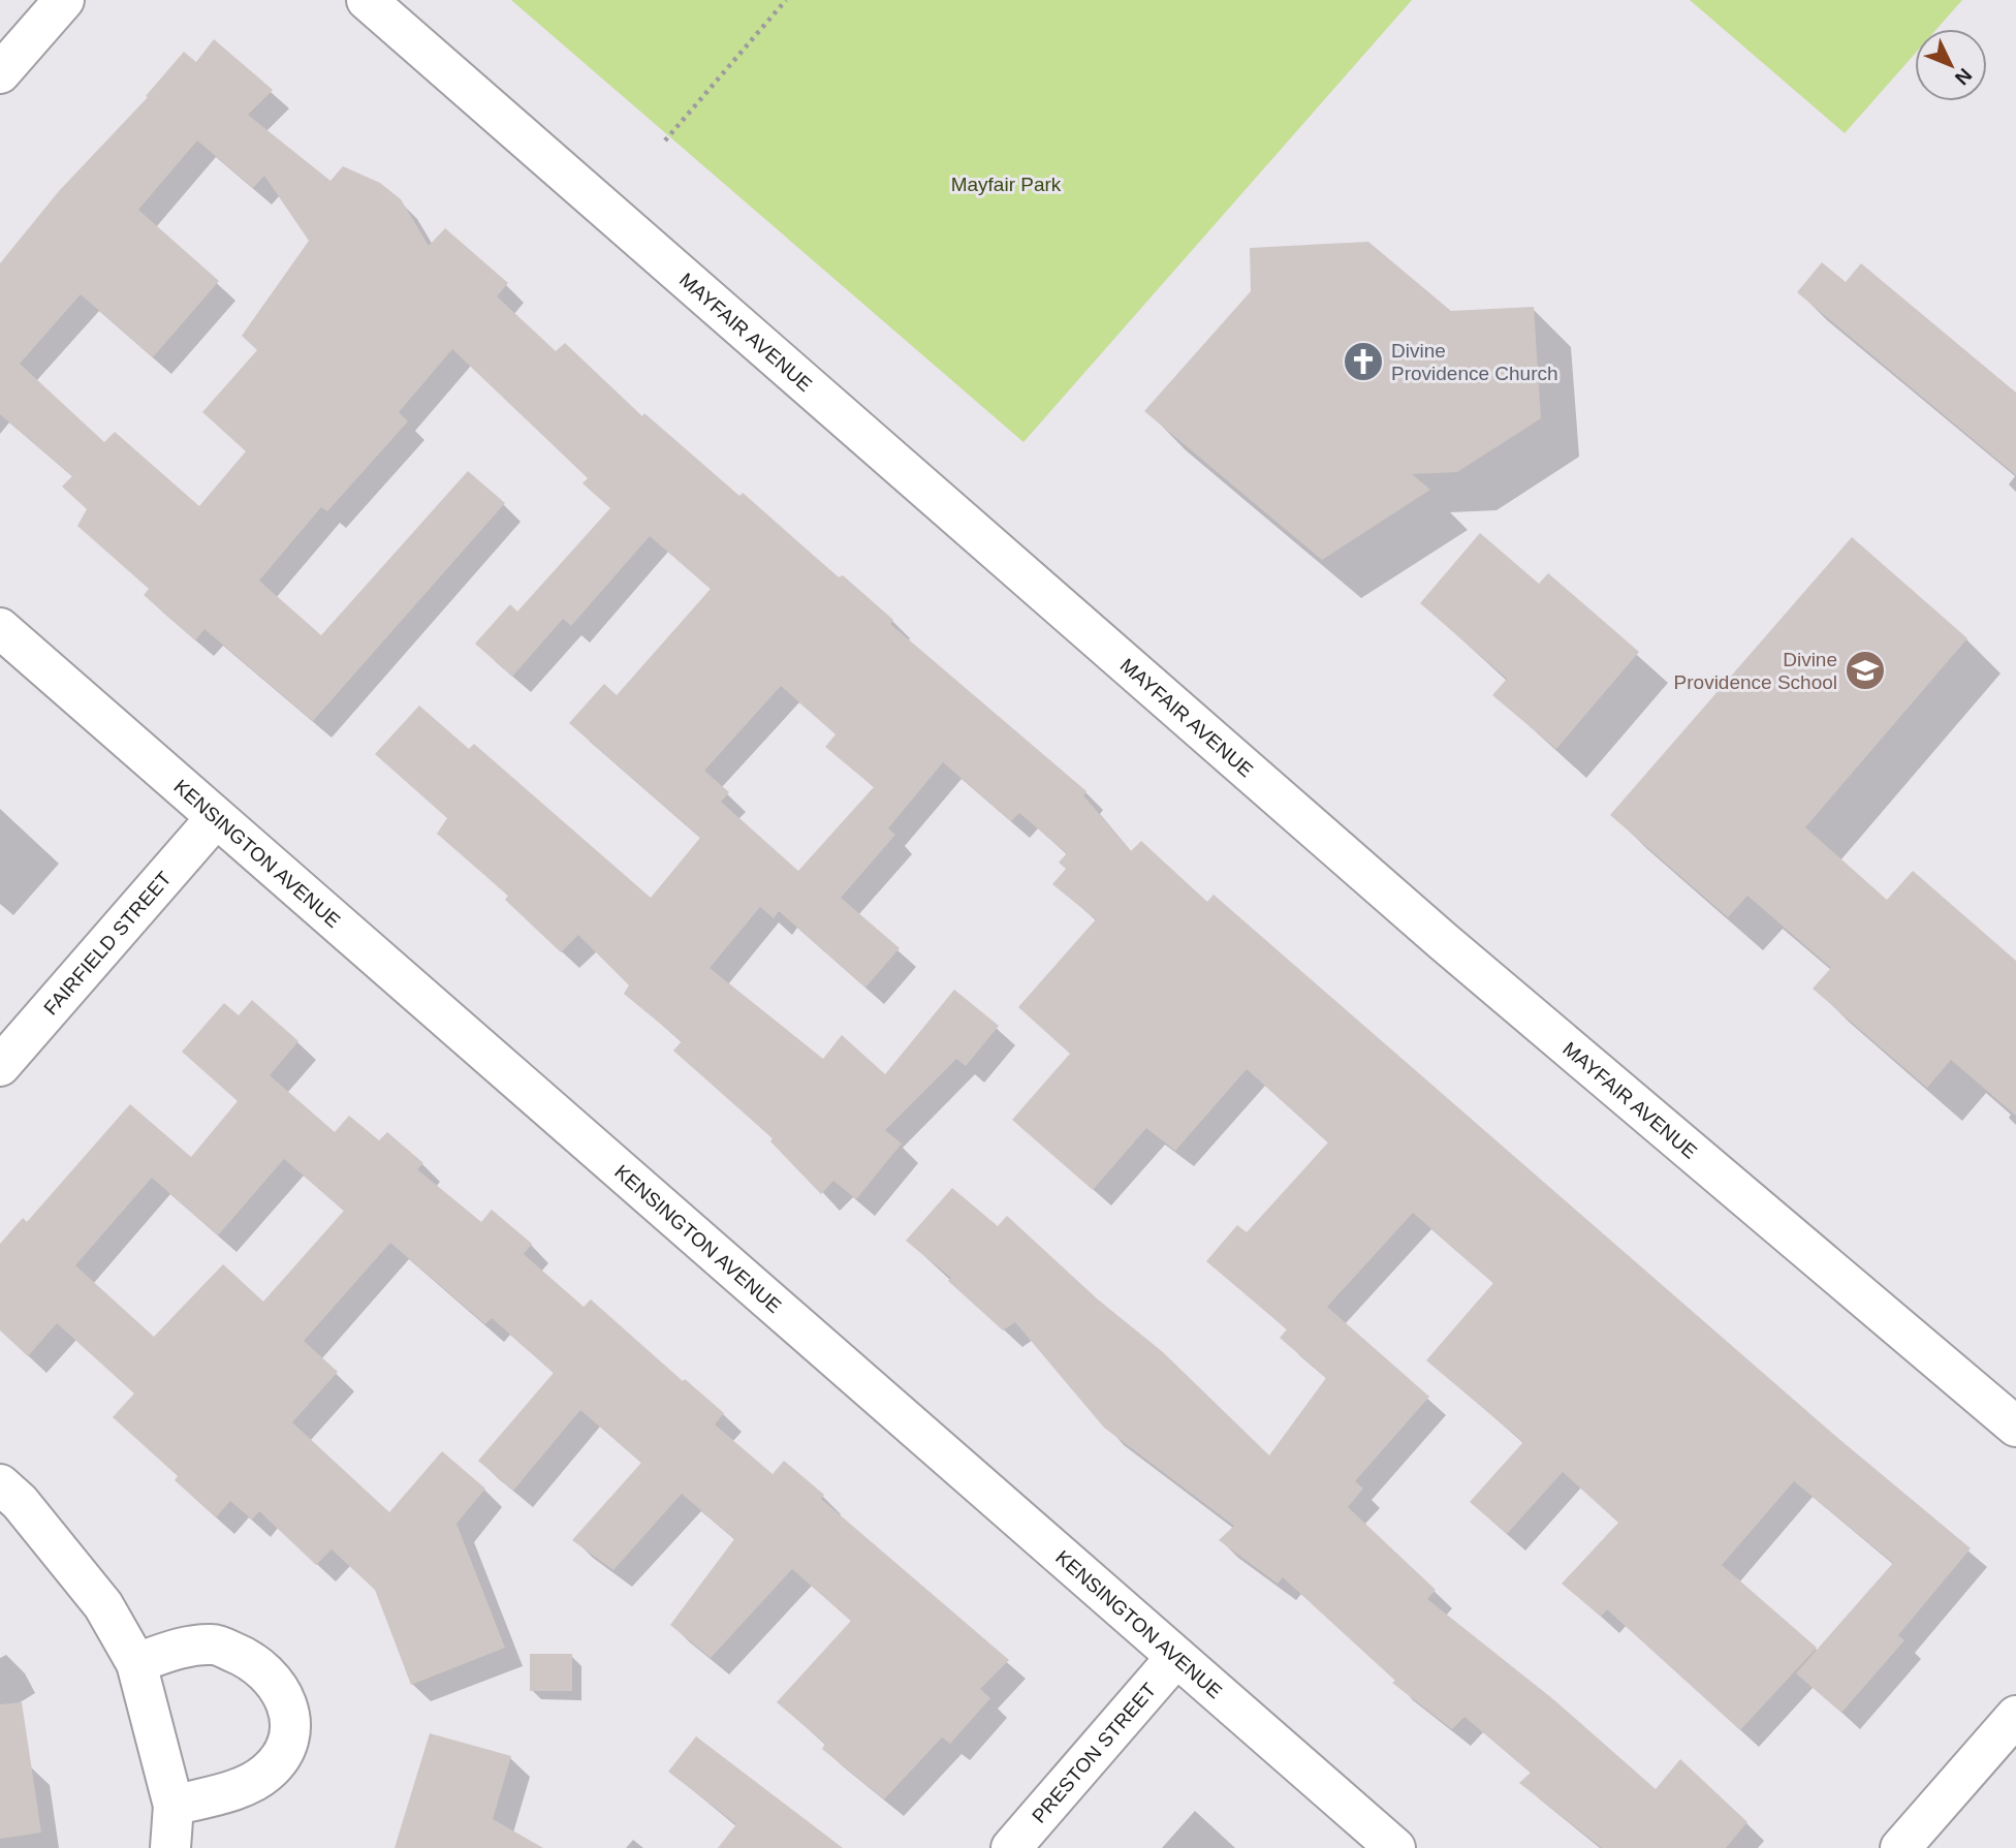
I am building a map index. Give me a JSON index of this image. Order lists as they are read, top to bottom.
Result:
{
  "streets": {
    "street": [
      "MAYFAIR AVENUE",
      "KENSINGTON AVENUE",
      "FAIRFIELD STREET",
      "PRESTON STREET"
    ]
  },
  "crossings": [
    ["KENSINGTON AVENUE", "FAIRFIELD STREET"],
    ["KENSINGTON AVENUE", "PRESTON STREET"]
  ],
  "parks": ["Mayfair Park"],
  "places": {
    "church": ["Divine Providence Church"],
    "school or university": ["Divine Providence School"]
  },
  "north": "bottom right"
}
